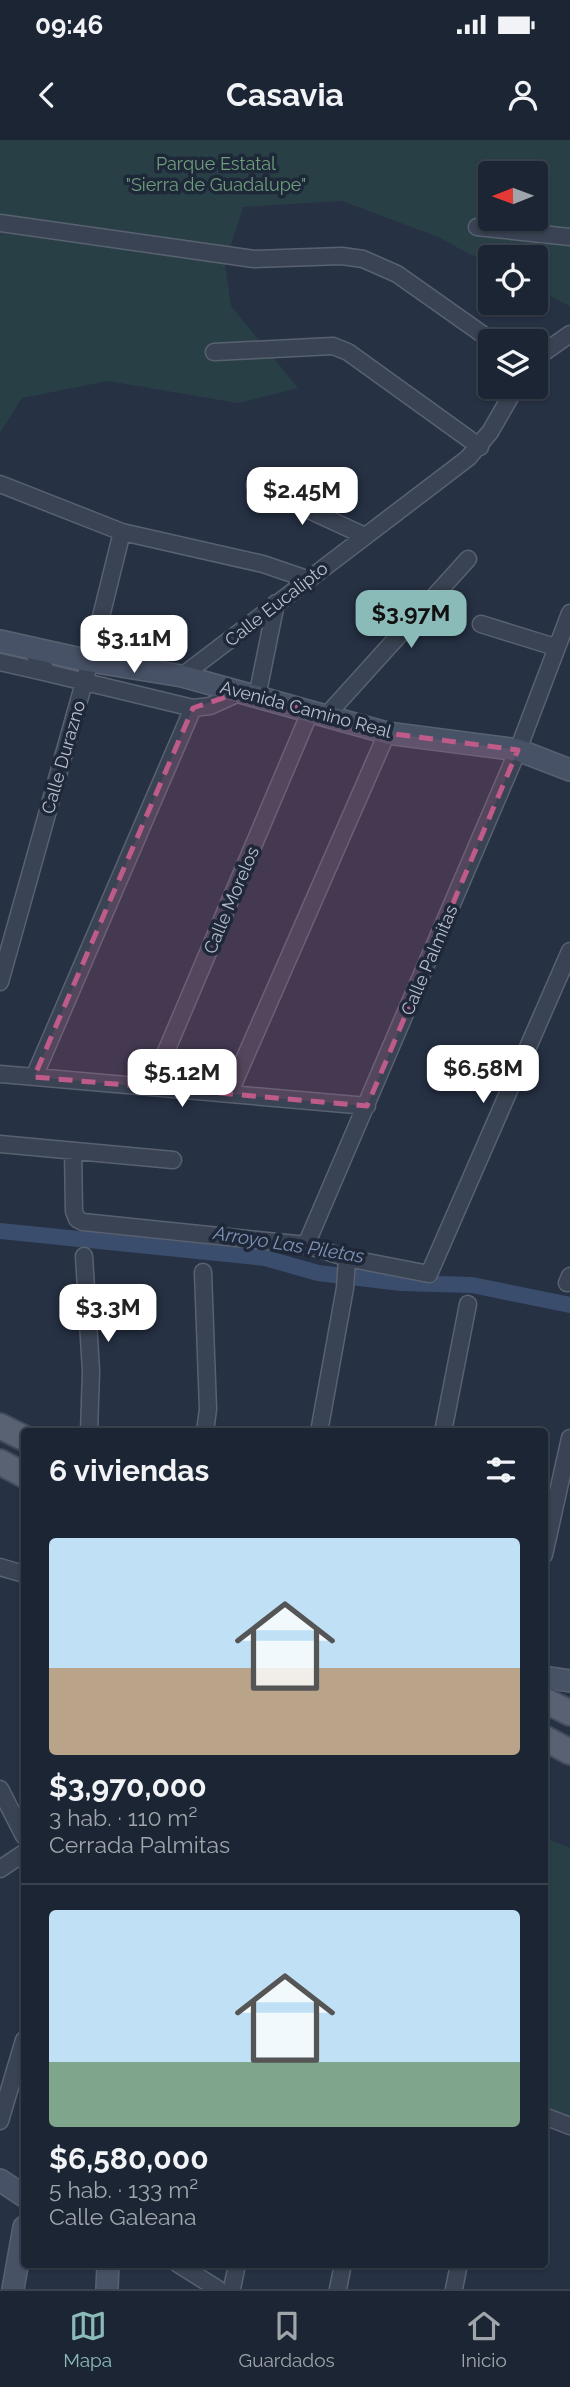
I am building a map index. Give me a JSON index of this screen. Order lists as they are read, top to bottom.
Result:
{
  "streets": {
    "street": [
      "Calle Eucalipto",
      "Avenida Camino Real",
      "Calle Durazno",
      "Calle Morelos",
      "Calle Palmitas"
    ]
  },
  "crossings": [
    ["Calle Eucalipto", "Avenida Camino Real"],
    ["Avenida Camino Real", "Calle Durazno"],
    ["Avenida Camino Real", "Calle Morelos"],
    ["Avenida Camino Real", "Calle Palmitas"]
  ],
  "water": ["Arroyo Las Piletas"],
  "parks": ["Parque Estatal \"Sierra de Guadalupe\""],
  "north": "left",
  "page": {
    "status": "09:46",
    "header": "Casavia",
    "price": [
      "$2.45M",
      "$3.97M",
      "$3.11M",
      "$6.58M",
      "$5.12M",
      "$3.3M"
    ],
    "heading": "6 viviendas",
    "list": [
      {
        "name": "$3,970,000",
        "note": "3 hab. · 110 m² · Cerrada Palmitas"
      },
      {
        "name": "$6,580,000",
        "note": "5 hab. · 133 m² · Calle Galeana"
      }
    ],
    "tabs": ["Mapa", "Guardados", "Inicio"]
  }
}
